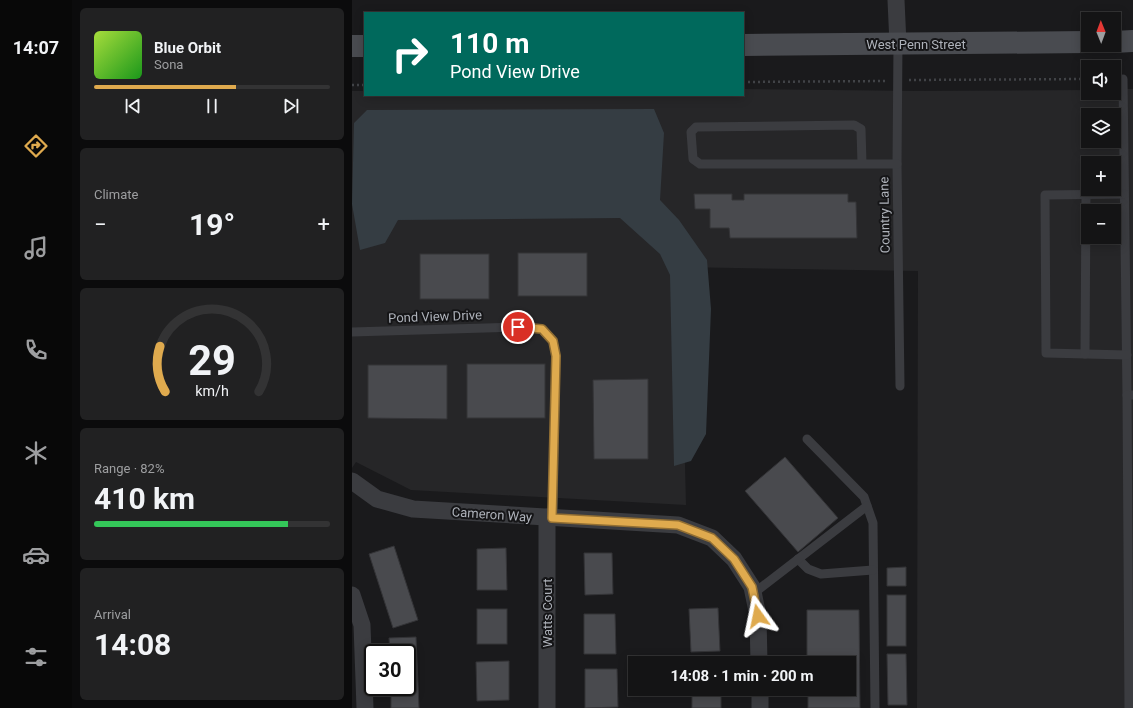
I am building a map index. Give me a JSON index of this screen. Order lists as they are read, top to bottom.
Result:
{
  "streets": {
    "main road": ["West Penn Street"],
    "street": ["Cameron Way", "Watts Court"],
    "lane": ["Country Lane", "Pond View Drive"]
  },
  "crossings": [
    ["West Penn Street", "Country Lane"],
    ["Pond View Drive", "Cameron Way"],
    ["Pond View Drive", "Watts Court"],
    ["Cameron Way", "Watts Court"]
  ],
  "north": "top",
  "page": {
    "tabs": "14:07",
    "map_buttons": ["+", "−"],
    "turn": ["110 m", "Pond View Drive"],
    "song": ["Blue Orbit", "Sona"],
    "tile": [
      "Climate",
      ["Range · 82%", "410 km"],
      ["Arrival", "14:08"]
    ],
    "heat": ["−", "19°", "+"],
    "limit": "30",
    "trip": "14:08 · 1 min · 200 m",
    "gauge": ["29", "km/h"]
  }
}
